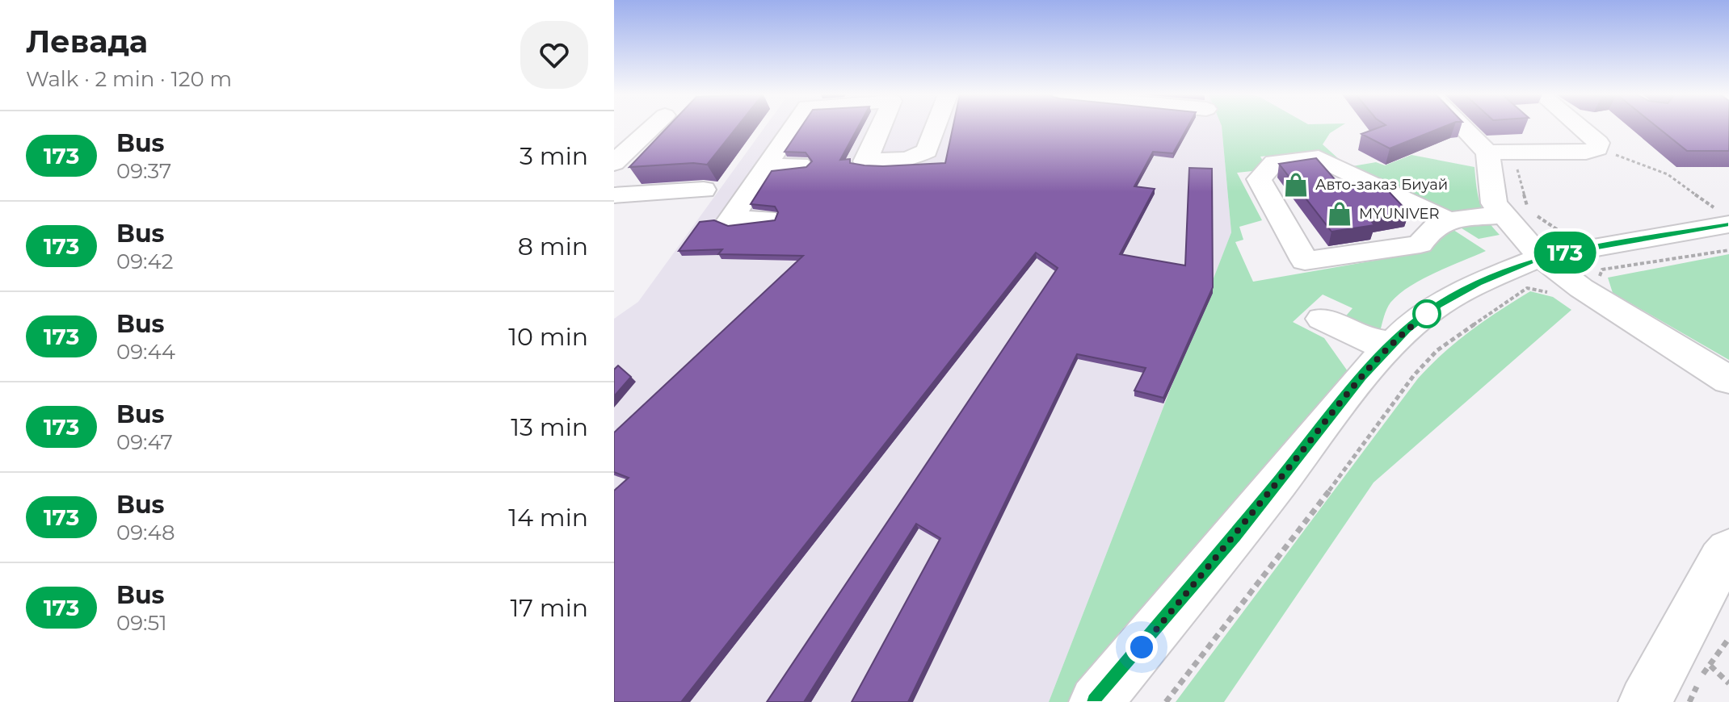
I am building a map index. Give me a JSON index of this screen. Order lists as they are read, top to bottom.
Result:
{
  "places": {
    "shop": ["Авто-заказ Биуай", "MYUNIVER"]
  },
  "lines": ["bus line 173"],
  "page": {
    "heading": ["Левада", "Walk · 2 min · 120 m"],
    "on_map": "173",
    "list": [
      {
        "mark": "173",
        "name": "Bus",
        "note": "09:37",
        "value": "3 min"
      },
      {
        "mark": "173",
        "name": "Bus",
        "note": "09:42",
        "value": "8 min"
      },
      {
        "mark": "173",
        "name": "Bus",
        "note": "09:44",
        "value": "10 min"
      },
      {
        "mark": "173",
        "name": "Bus",
        "note": "09:47",
        "value": "13 min"
      },
      {
        "mark": "173",
        "name": "Bus",
        "note": "09:48",
        "value": "14 min"
      },
      {
        "mark": "173",
        "name": "Bus",
        "note": "09:51",
        "value": "17 min"
      }
    ]
  }
}
